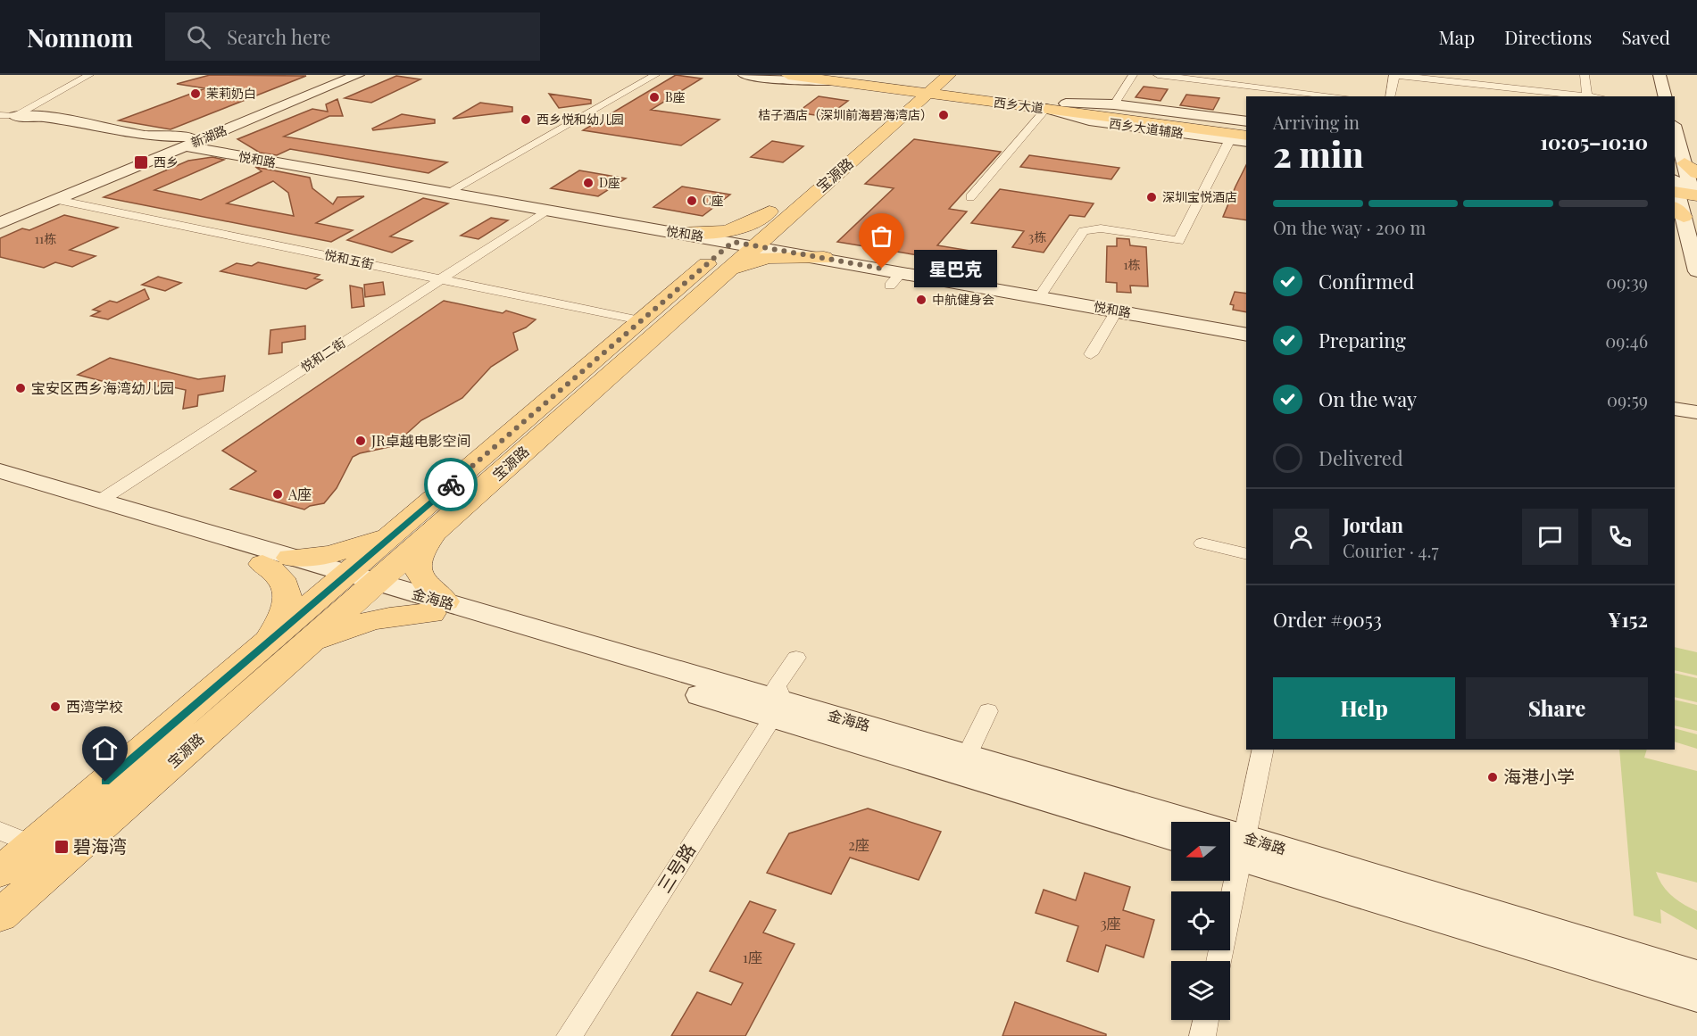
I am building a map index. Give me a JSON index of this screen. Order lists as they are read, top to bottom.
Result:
{
  "streets": {
    "main road": ["西乡大道", "宝源路"],
    "street": [
      "西乡大道辅路",
      "新湖路",
      "悦和路",
      "悦和五街",
      "悦和二街",
      "金海路",
      "三号路"
    ]
  },
  "crossings": [
    ["西乡大道", "西乡大道辅路"],
    ["西乡大道", "宝源路"],
    ["新湖路", "悦和路"],
    ["新湖路", "悦和五街"],
    ["悦和路", "宝源路"],
    ["悦和路", "悦和二街"],
    ["宝源路", "悦和五街"],
    ["宝源路", "金海路"],
    ["悦和五街", "悦和二街"],
    ["悦和二街", "金海路"],
    ["金海路", "三号路"]
  ],
  "places": {
    "other": [
      "茉莉奶白",
      "B座",
      "桔子酒店（深圳前海碧海湾店）",
      "西乡悦和幼儿园",
      "D座",
      "深圳宝悦酒店",
      "C座",
      "星巴克",
      "中航健身会",
      "宝安区西乡海湾幼儿园",
      "JR卓越电影空间",
      "A座",
      "西湾学校",
      "海港小学"
    ],
    "transit": ["西乡", "碧海湾"]
  },
  "house_numbers": [
    "3栋",
    "11栋",
    "1栋",
    "2座",
    "3座",
    "1座"
  ],
  "north": "left",
  "page": {
    "header": "Nomnom",
    "search": "Search here",
    "nav": ["Map", "Directions", "Saved"],
    "heading": ["2 min", "Arriving in", "10:05–10:10"],
    "panel": [
      "Jordan",
      "Courier · 4.7",
      "Order #9053",
      "¥152"
    ],
    "bar": "On the way · 200 m",
    "bubble": "星巴克",
    "list": [
      ["Confirmed", "09:39"],
      ["Preparing", "09:46"],
      ["On the way", "09:59"],
      "Delivered"
    ],
    "buttons": ["Help", "Share"]
  }
}
